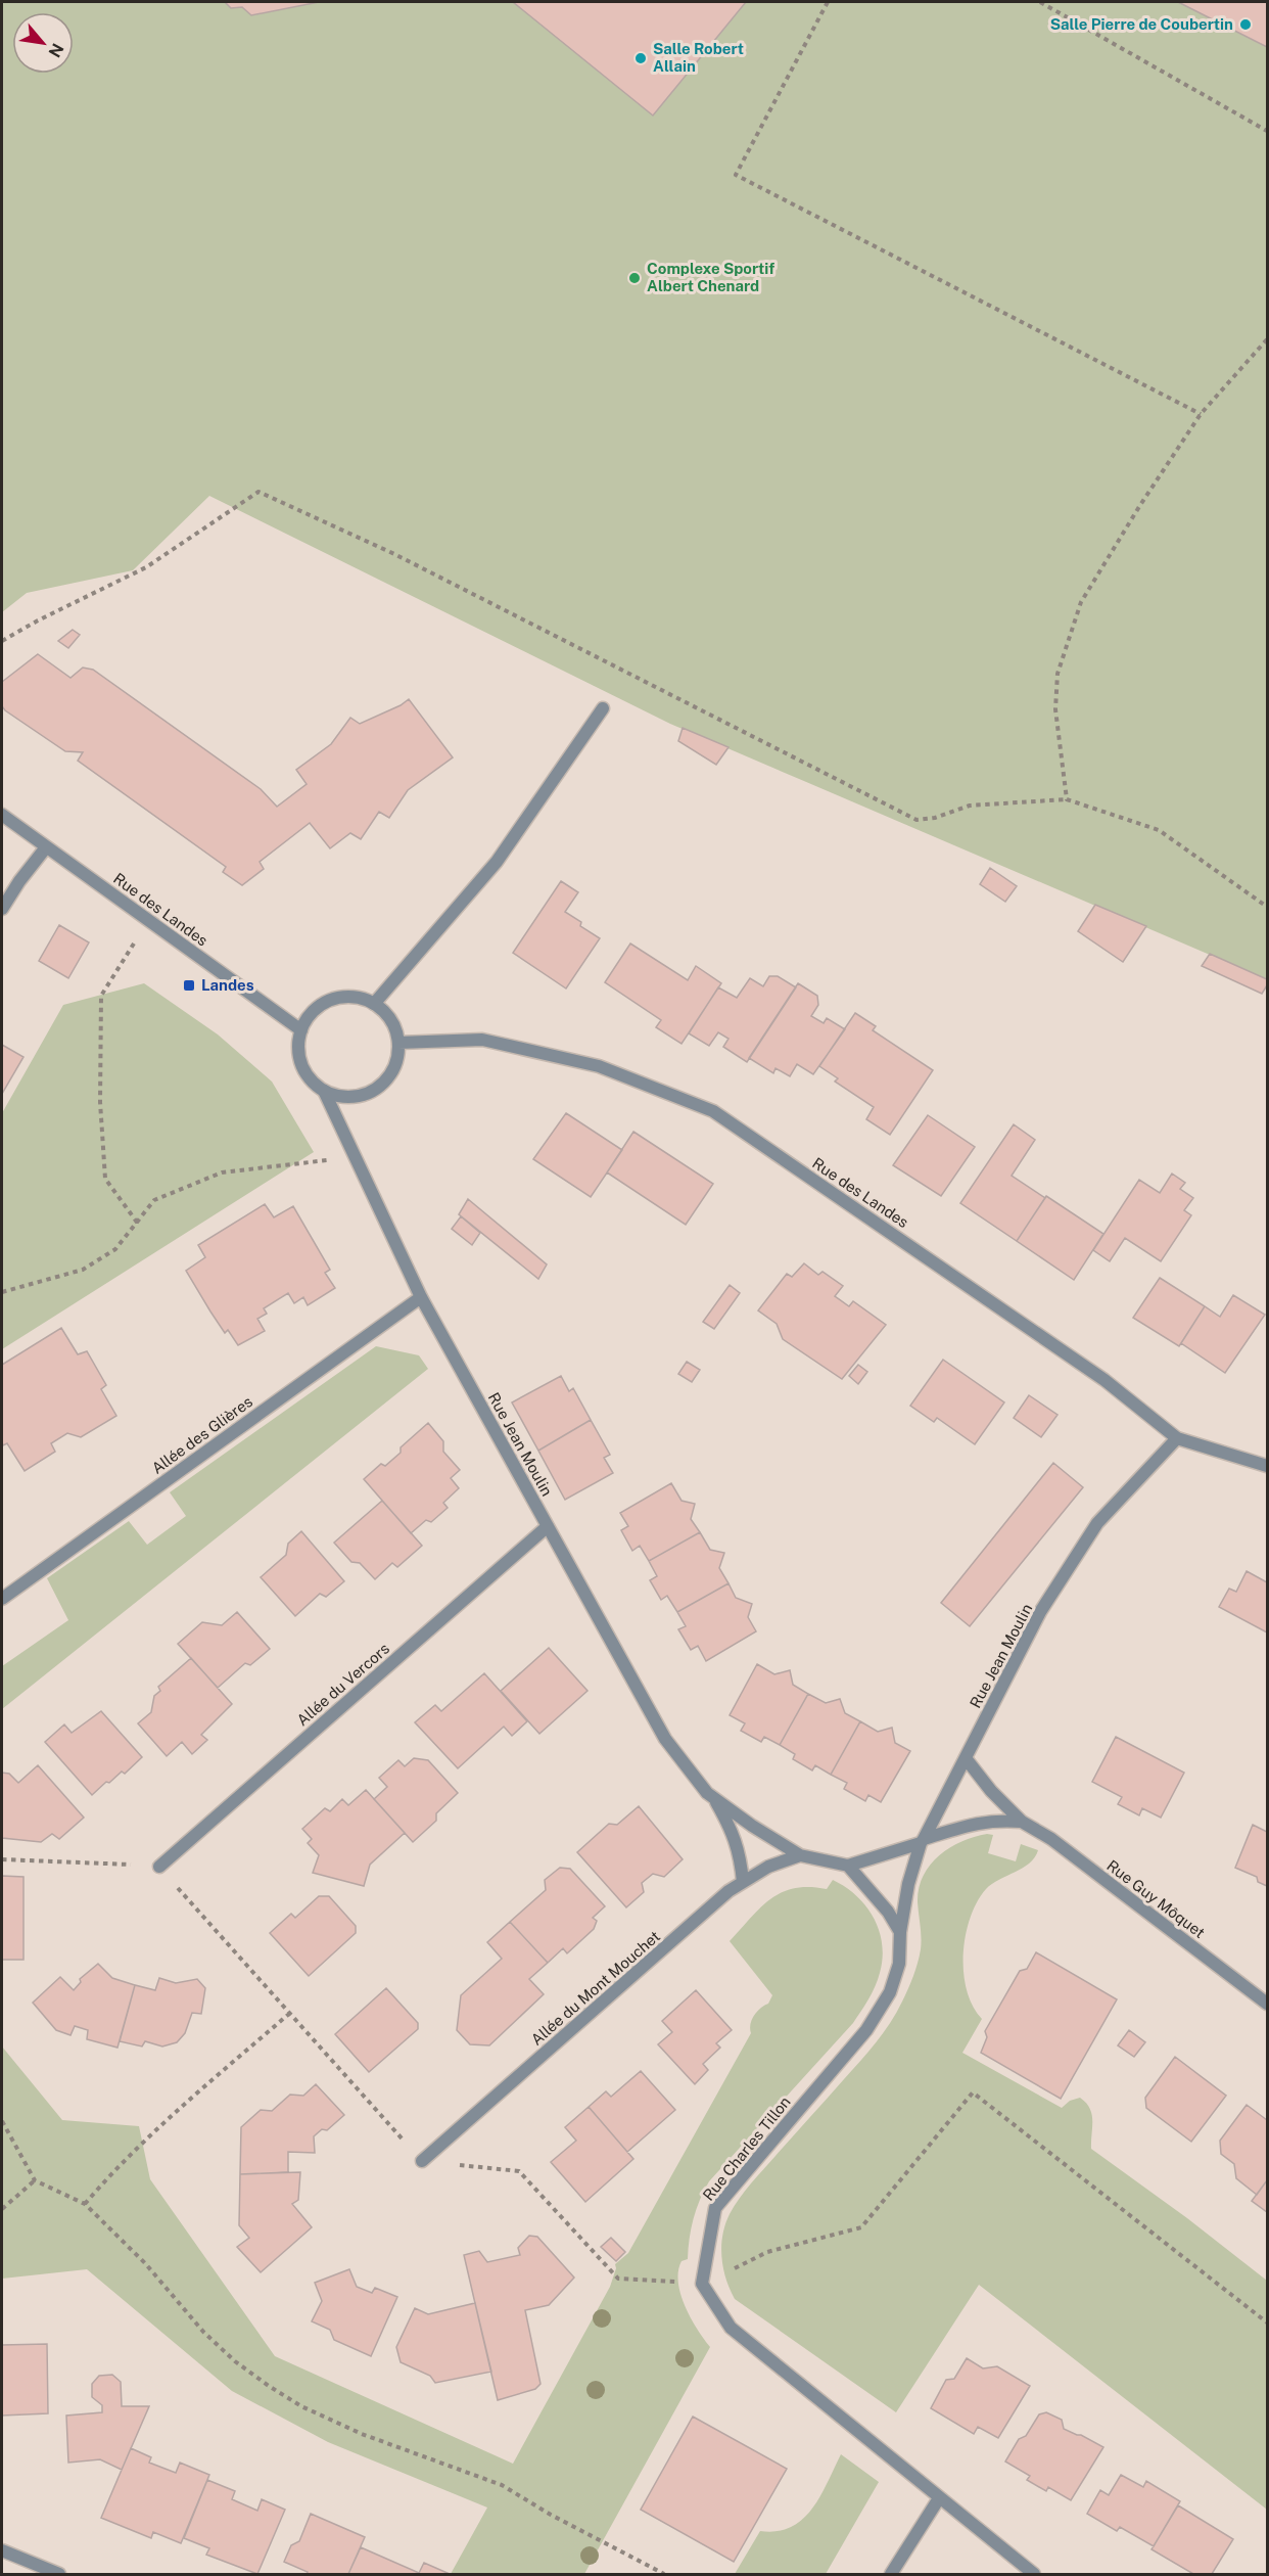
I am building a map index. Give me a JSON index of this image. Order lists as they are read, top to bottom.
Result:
{
  "streets": {
    "street": [
      "Rue des Landes",
      "Allée des Glières",
      "Rue Jean Moulin",
      "Allée du Vercors",
      "Rue Guy Môquet",
      "Allée du Mont Mouchet",
      "Rue Charles Tillon"
    ]
  },
  "crossings": [
    ["Rue des Landes", "Rue Jean Moulin"],
    ["Allée des Glières", "Rue Jean Moulin"],
    ["Rue Jean Moulin", "Allée du Vercors"],
    ["Rue Jean Moulin", "Rue Guy Môquet"],
    ["Rue Jean Moulin", "Allée du Mont Mouchet"],
    ["Rue Jean Moulin", "Rue Charles Tillon"],
    ["Rue Guy Môquet", "Rue Charles Tillon"]
  ],
  "places": {
    "other": ["Salle Pierre de Coubertin", "Salle Robert Allain", "Complexe Sportif Albert Chenard"],
    "transit": ["Landes"]
  },
  "north": "bottom right"
}
